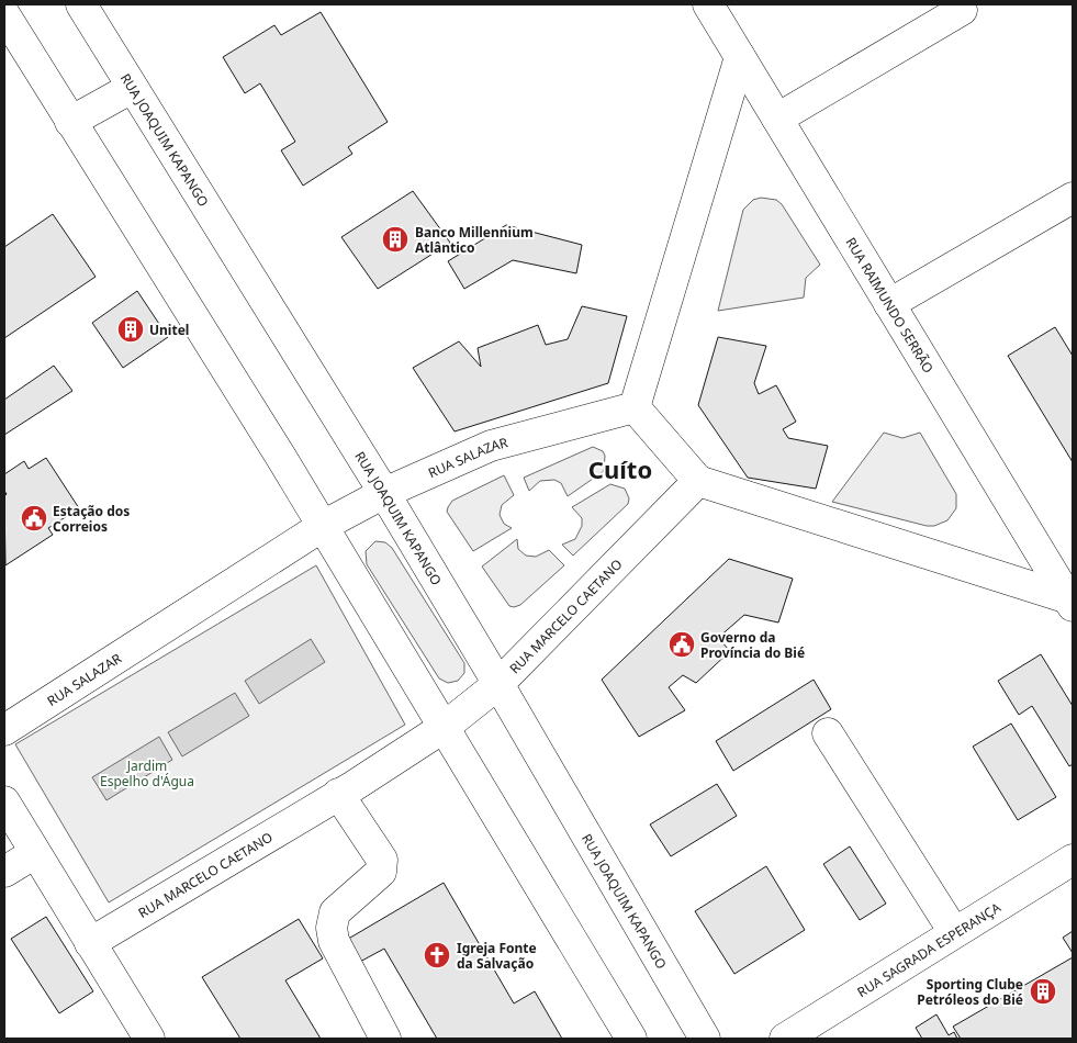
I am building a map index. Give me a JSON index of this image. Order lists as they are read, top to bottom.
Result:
{
  "streets": {
    "street": [
      "RUA JOAQUIM KAPANGO",
      "RUA RAIMUNDO SERRÃO",
      "RUA SALAZAR",
      "RUA MARCELO CAETANO",
      "RUA SAGRADA ESPERANÇA"
    ]
  },
  "crossings": [
    ["RUA JOAQUIM KAPANGO", "RUA SALAZAR"],
    ["RUA JOAQUIM KAPANGO", "RUA MARCELO CAETANO"]
  ],
  "districts": ["Cuíto"],
  "parks": ["Jardim Espelho d'Água"],
  "places": {
    "building": ["Banco Millennium Atlântico", "Unitel", "Sporting Clube Petróleos do Bié"],
    "public building": ["Estação dos Correios", "Governo da Província do Bié"],
    "church": ["Igreja Fonte da Salvação"]
  }
}
